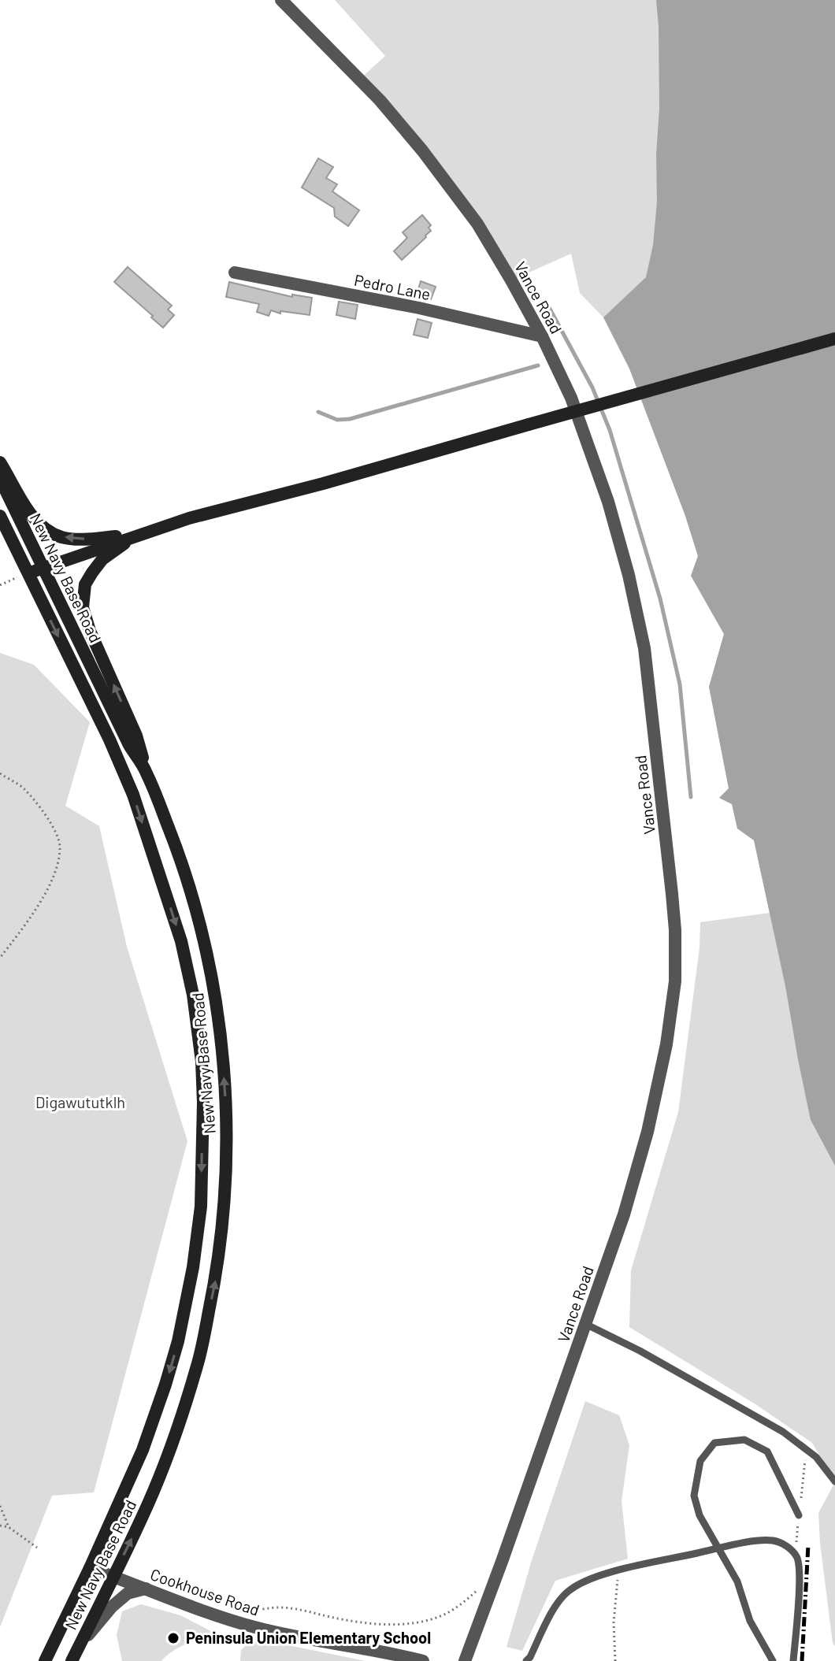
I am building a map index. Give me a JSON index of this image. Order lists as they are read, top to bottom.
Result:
{
  "streets": {
    "main road": ["New Navy Base Road"],
    "street": ["Pedro Lane", "Vance Road", "Cookhouse Road"]
  },
  "crossings": [
    ["Pedro Lane", "Vance Road"],
    ["New Navy Base Road", "Cookhouse Road"]
  ],
  "parks": ["Digawututklh"],
  "places": ["Peninsula Union Elementary School"]
}
